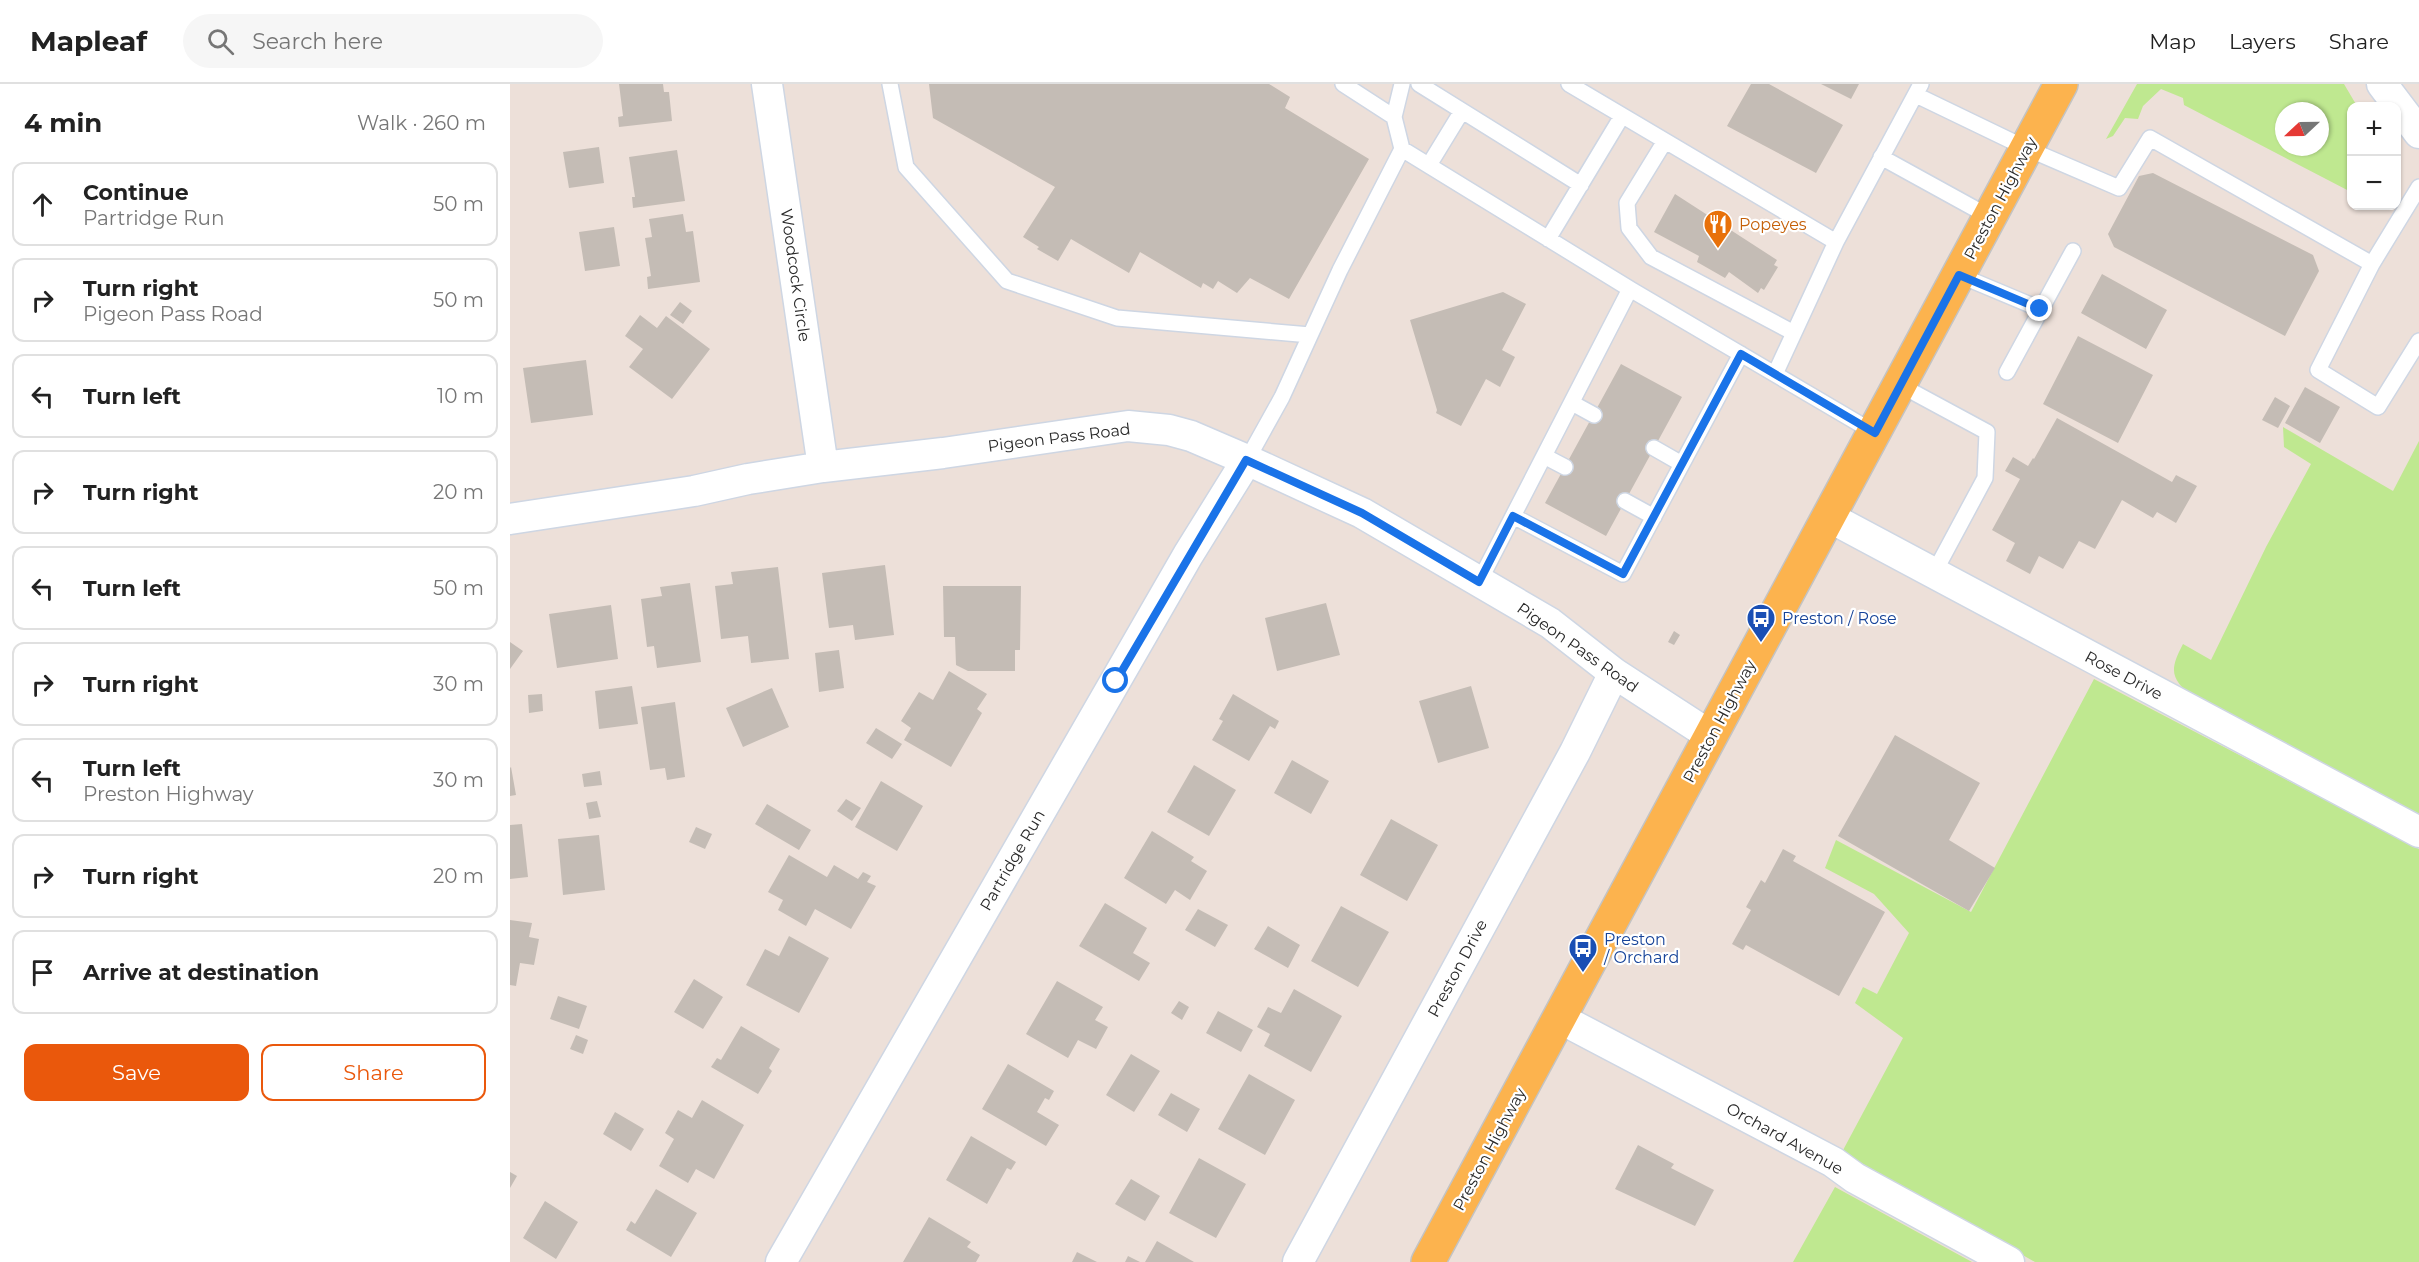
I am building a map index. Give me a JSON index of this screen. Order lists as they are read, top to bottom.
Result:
{
  "streets": {
    "main road": ["Preston Highway"],
    "street": [
      "Woodcock Circle",
      "Pigeon Pass Road",
      "Rose Drive",
      "Partridge Run",
      "Preston Drive",
      "Orchard Avenue"
    ]
  },
  "crossings": [
    ["Preston Highway", "Pigeon Pass Road"],
    ["Preston Highway", "Rose Drive"],
    ["Preston Highway", "Orchard Avenue"],
    ["Woodcock Circle", "Pigeon Pass Road"],
    ["Pigeon Pass Road", "Partridge Run"],
    ["Pigeon Pass Road", "Preston Drive"]
  ],
  "places": {
    "restaurant": ["Popeyes"],
    "bus stop": ["Preston / Rose", "Preston / Orchard"]
  },
  "north": "left",
  "page": {
    "header": "Mapleaf",
    "search": "Search here",
    "nav": ["Map", "Layers", "Share"],
    "heading": ["4 min", "Walk · 260 m"],
    "map_buttons": ["+", "−"],
    "list": [
      ["Continue", "Partridge Run", "50 m"],
      ["Turn right", "Pigeon Pass Road", "50 m"],
      ["Turn left", "10 m"],
      ["Turn right", "20 m"],
      ["Turn left", "50 m"],
      ["Turn right", "30 m"],
      ["Turn left", "Preston Highway", "30 m"],
      ["Turn right", "20 m"],
      "Arrive at destination"
    ],
    "buttons": ["Save", "Share"]
  }
}
